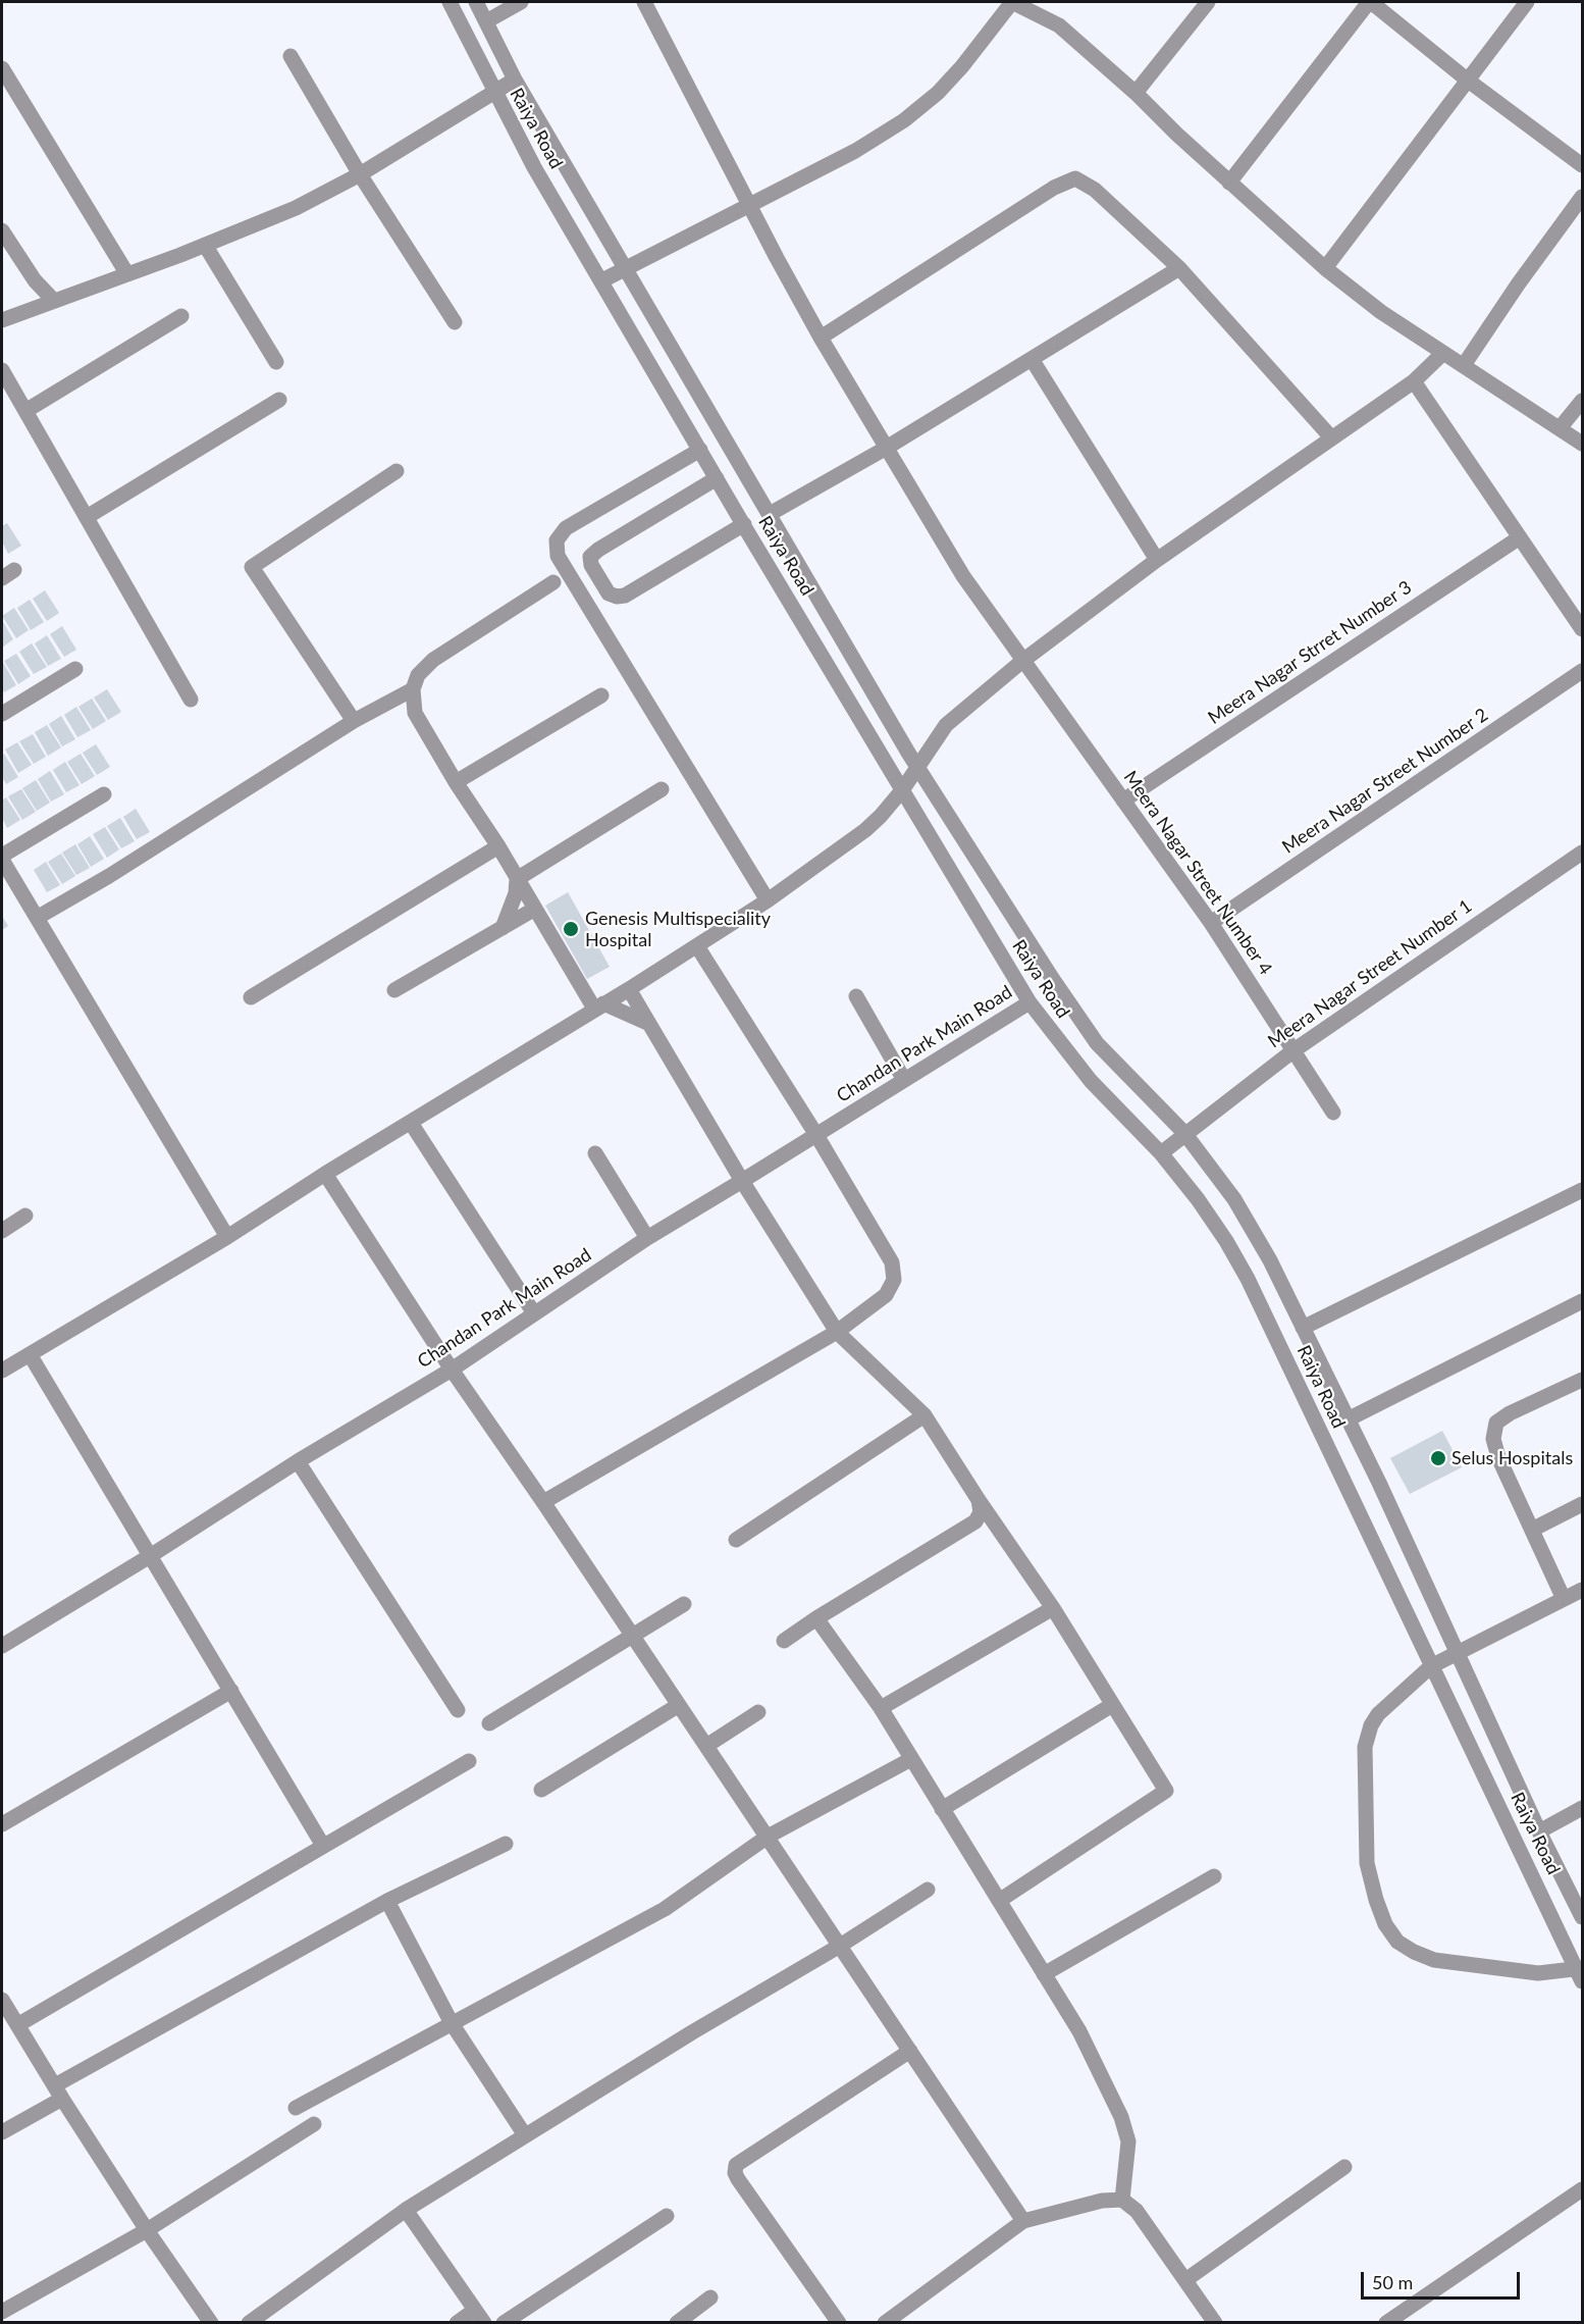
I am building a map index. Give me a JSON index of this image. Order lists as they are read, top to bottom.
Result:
{
  "streets": {
    "street": [
      "Raiya Road",
      "Meera Nagar Strret Number 3",
      "Meera Nagar Street Number 2",
      "Meera Nagar Street Number 4",
      "Meera Nagar Street Number 1",
      "Chandan Park Main Road"
    ]
  },
  "crossings": [
    ["Raiya Road", "Meera Nagar Street Number 1"],
    ["Raiya Road", "Chandan Park Main Road"],
    ["Meera Nagar Strret Number 3", "Meera Nagar Street Number 4"],
    ["Meera Nagar Street Number 2", "Meera Nagar Street Number 4"],
    ["Meera Nagar Street Number 4", "Meera Nagar Street Number 1"]
  ],
  "places": ["Genesis Multispeciality Hospital", "Selus Hospitals"],
  "scale_bar": "50 m"
}
